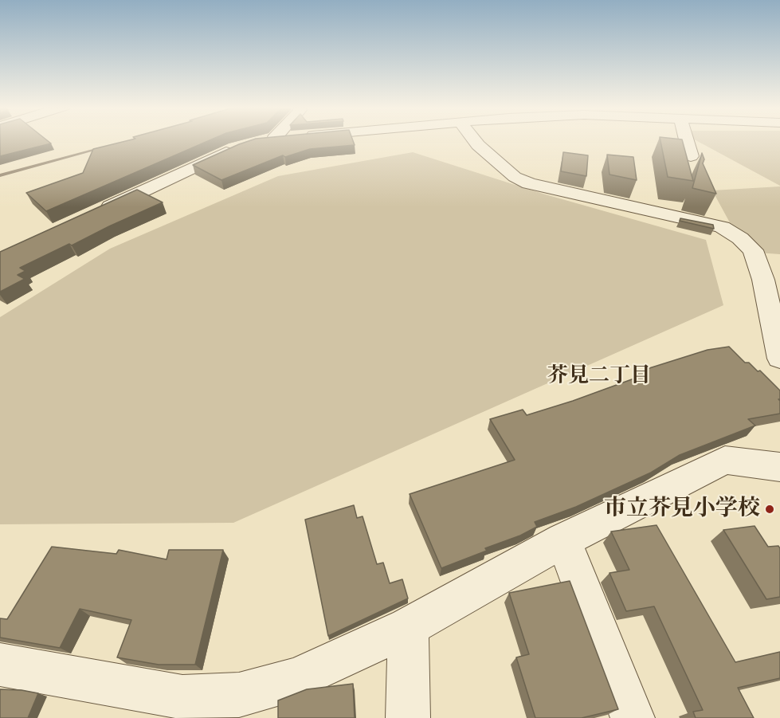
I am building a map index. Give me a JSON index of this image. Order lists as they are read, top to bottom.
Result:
{
  "districts": ["芥見二丁目"],
  "places": ["市立芥見小学校"]
}
